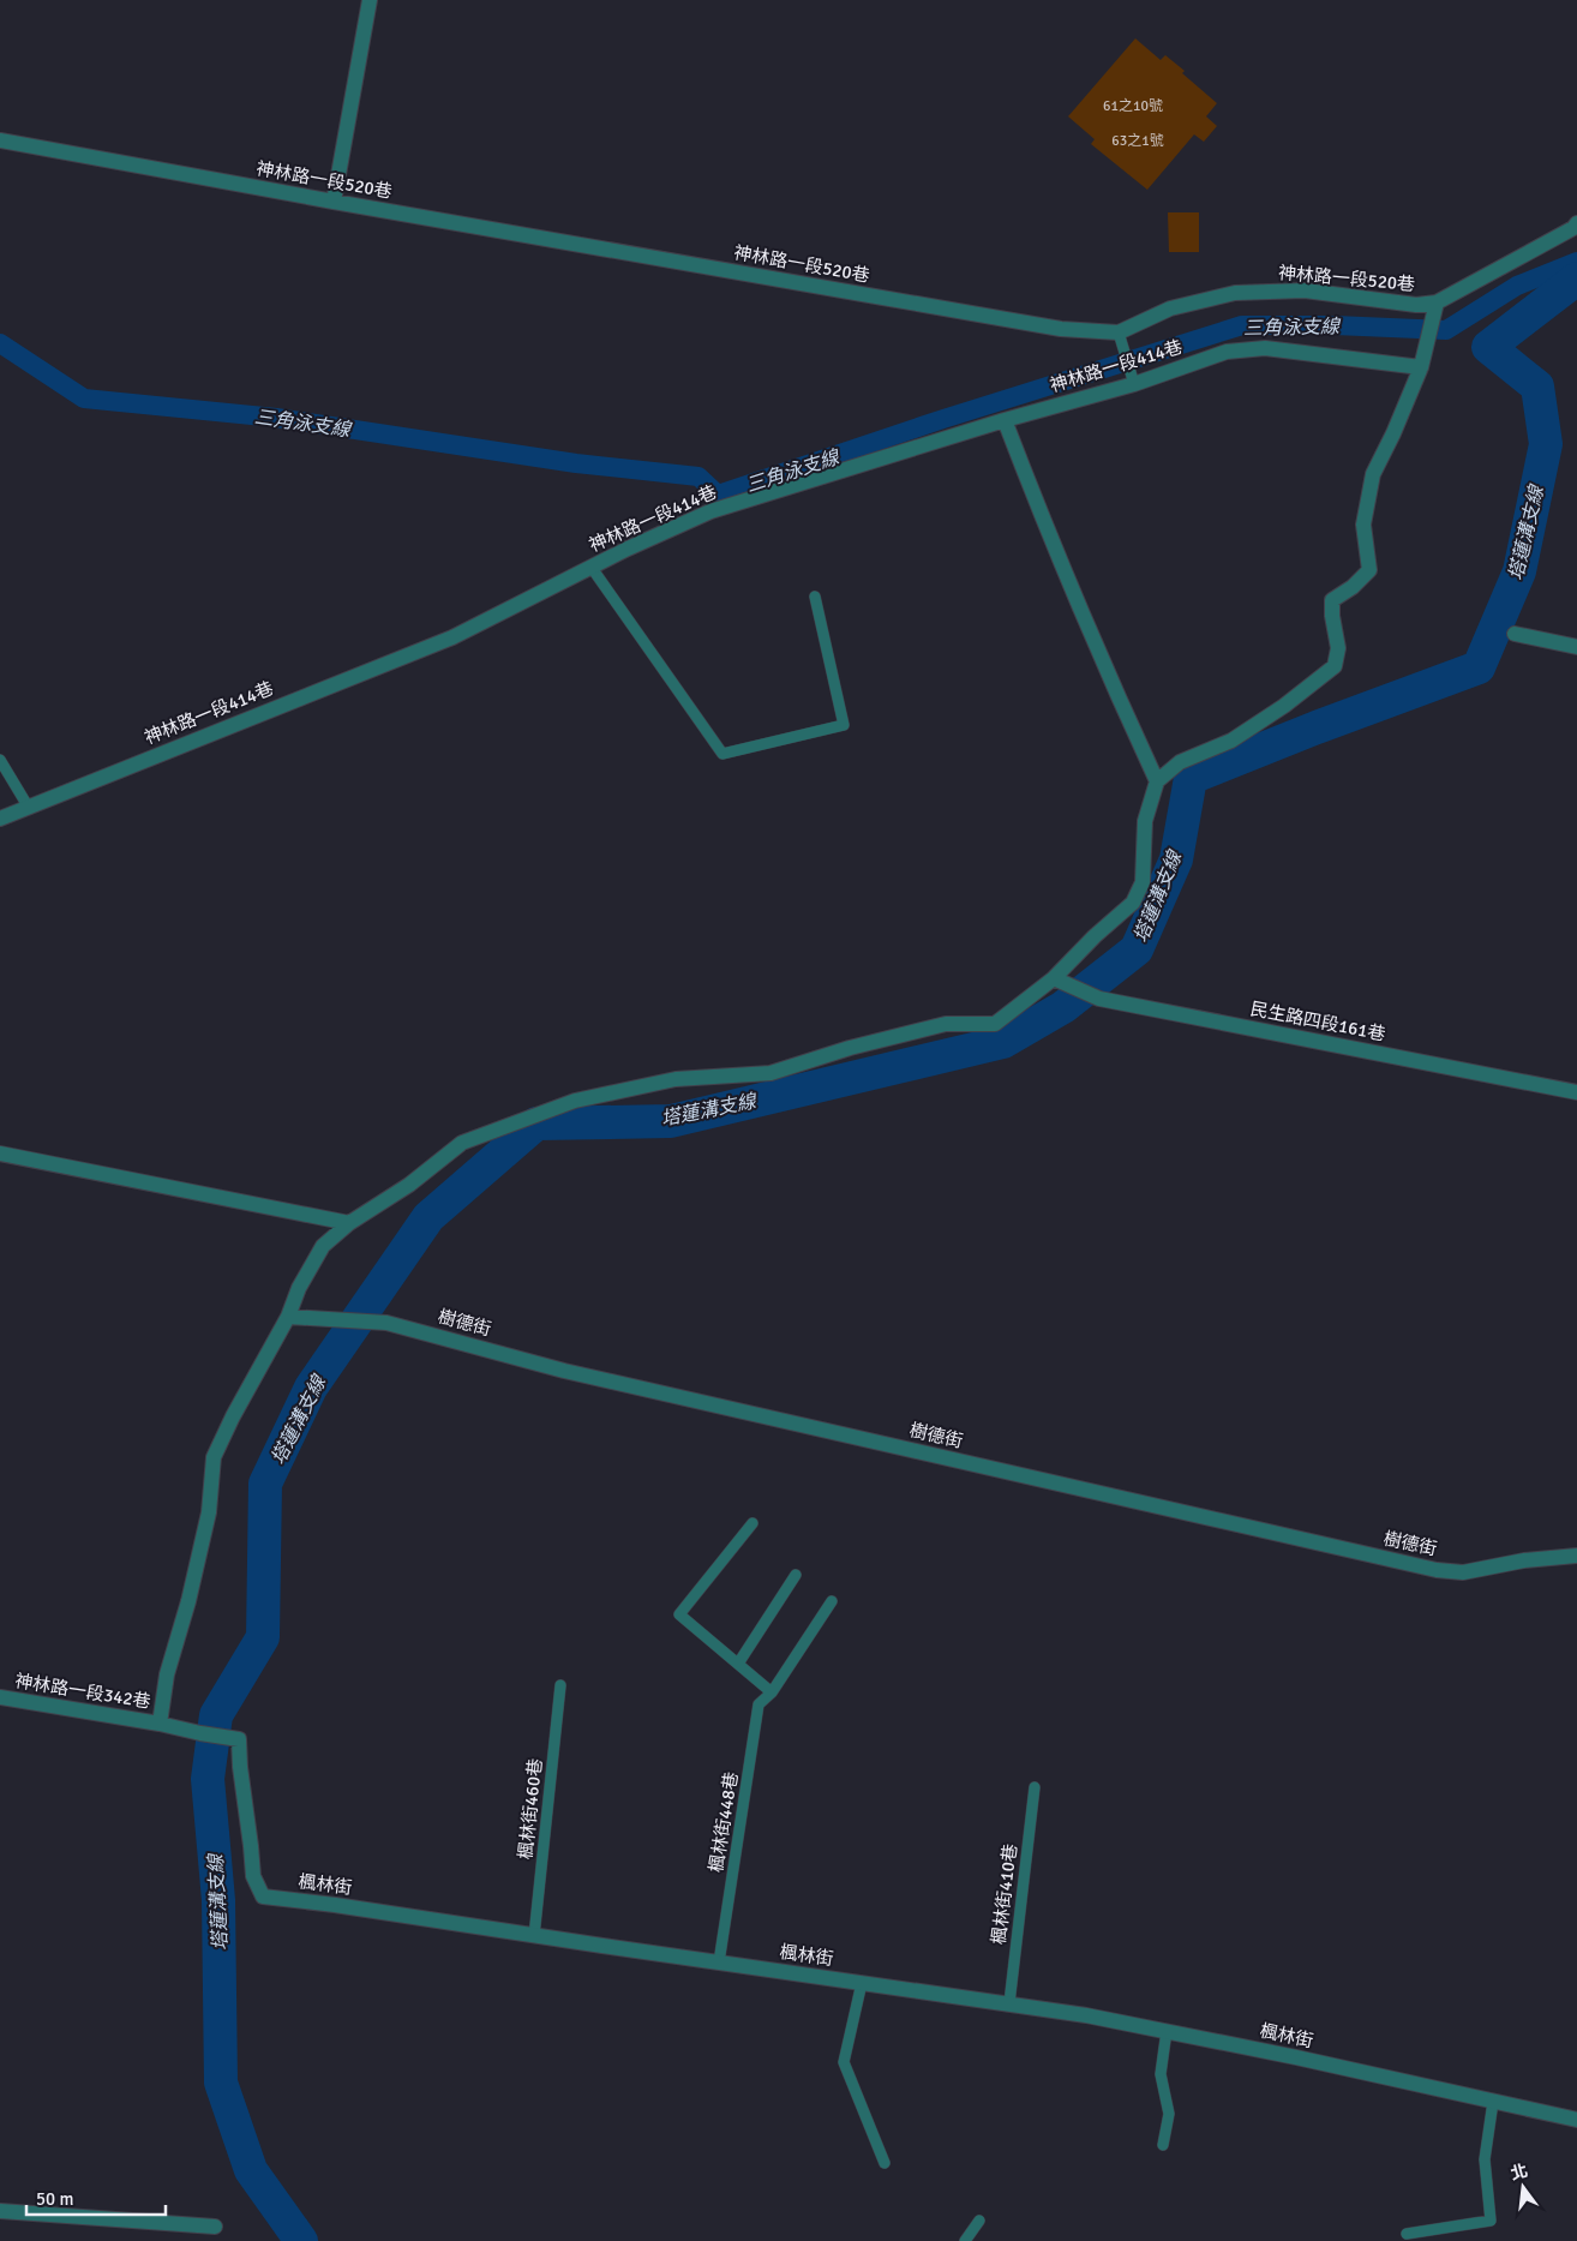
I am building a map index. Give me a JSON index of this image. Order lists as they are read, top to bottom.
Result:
{
  "streets": {
    "street": [
      "神林路一段520巷",
      "神林路一段414巷",
      "民生路四段161巷",
      "樹德街",
      "神林路一段342巷",
      "楓林街"
    ],
    "lane": ["楓林街460巷", "楓林街448巷", "楓林街410巷"]
  },
  "crossings": [
    ["神林路一段342巷", "楓林街"],
    ["楓林街460巷", "楓林街"],
    ["楓林街448巷", "楓林街"],
    ["楓林街", "楓林街410巷"]
  ],
  "water": ["三角泳支線", "塔蓮溝支線"],
  "house_numbers": ["61之10號", "63之1號"],
  "scale_bar": "50 m",
  "north": "top"
}
